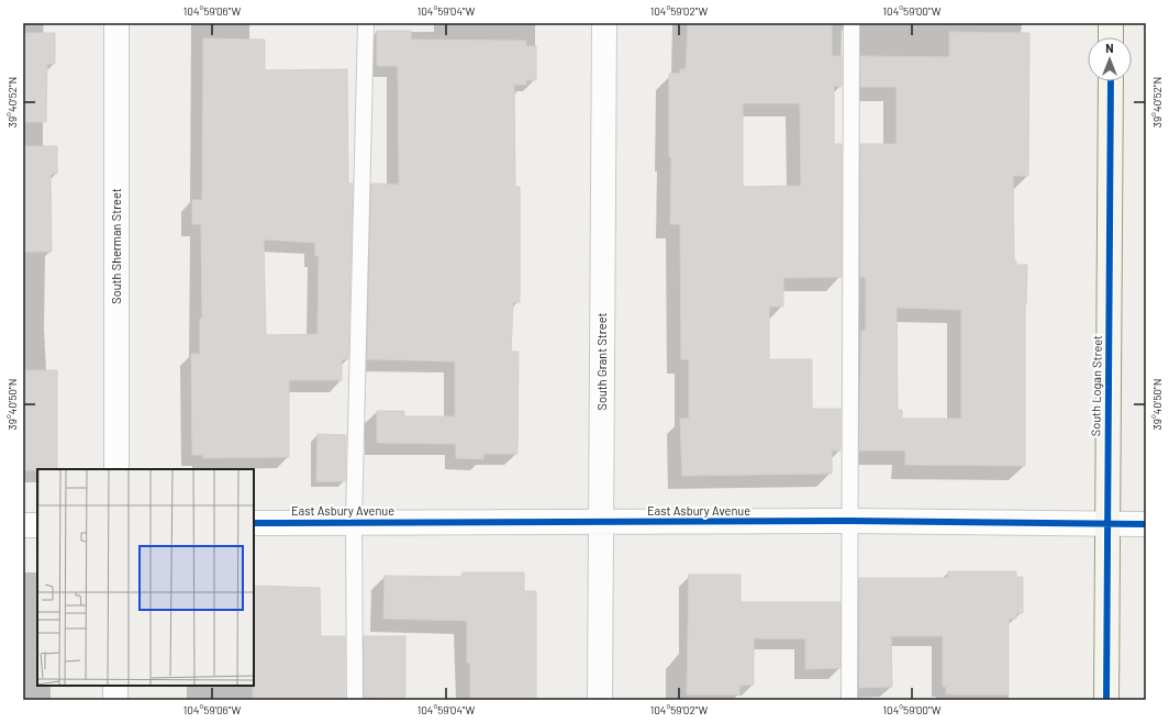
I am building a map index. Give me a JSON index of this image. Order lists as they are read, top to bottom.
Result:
{
  "streets": {
    "main road": ["South Logan Street"],
    "street": ["South Sherman Street", "South Grant Street", "East Asbury Avenue"]
  },
  "crossings": [
    ["South Grant Street", "East Asbury Avenue"],
    ["South Logan Street", "East Asbury Avenue"]
  ],
  "north": "top",
  "coordinates": [
    "104°59'06\"W",
    "104°59'04\"W",
    "104°59'02\"W",
    "104°59'00\"W",
    "39°40'52\"N",
    "39°40'50\"N"
  ]
}
